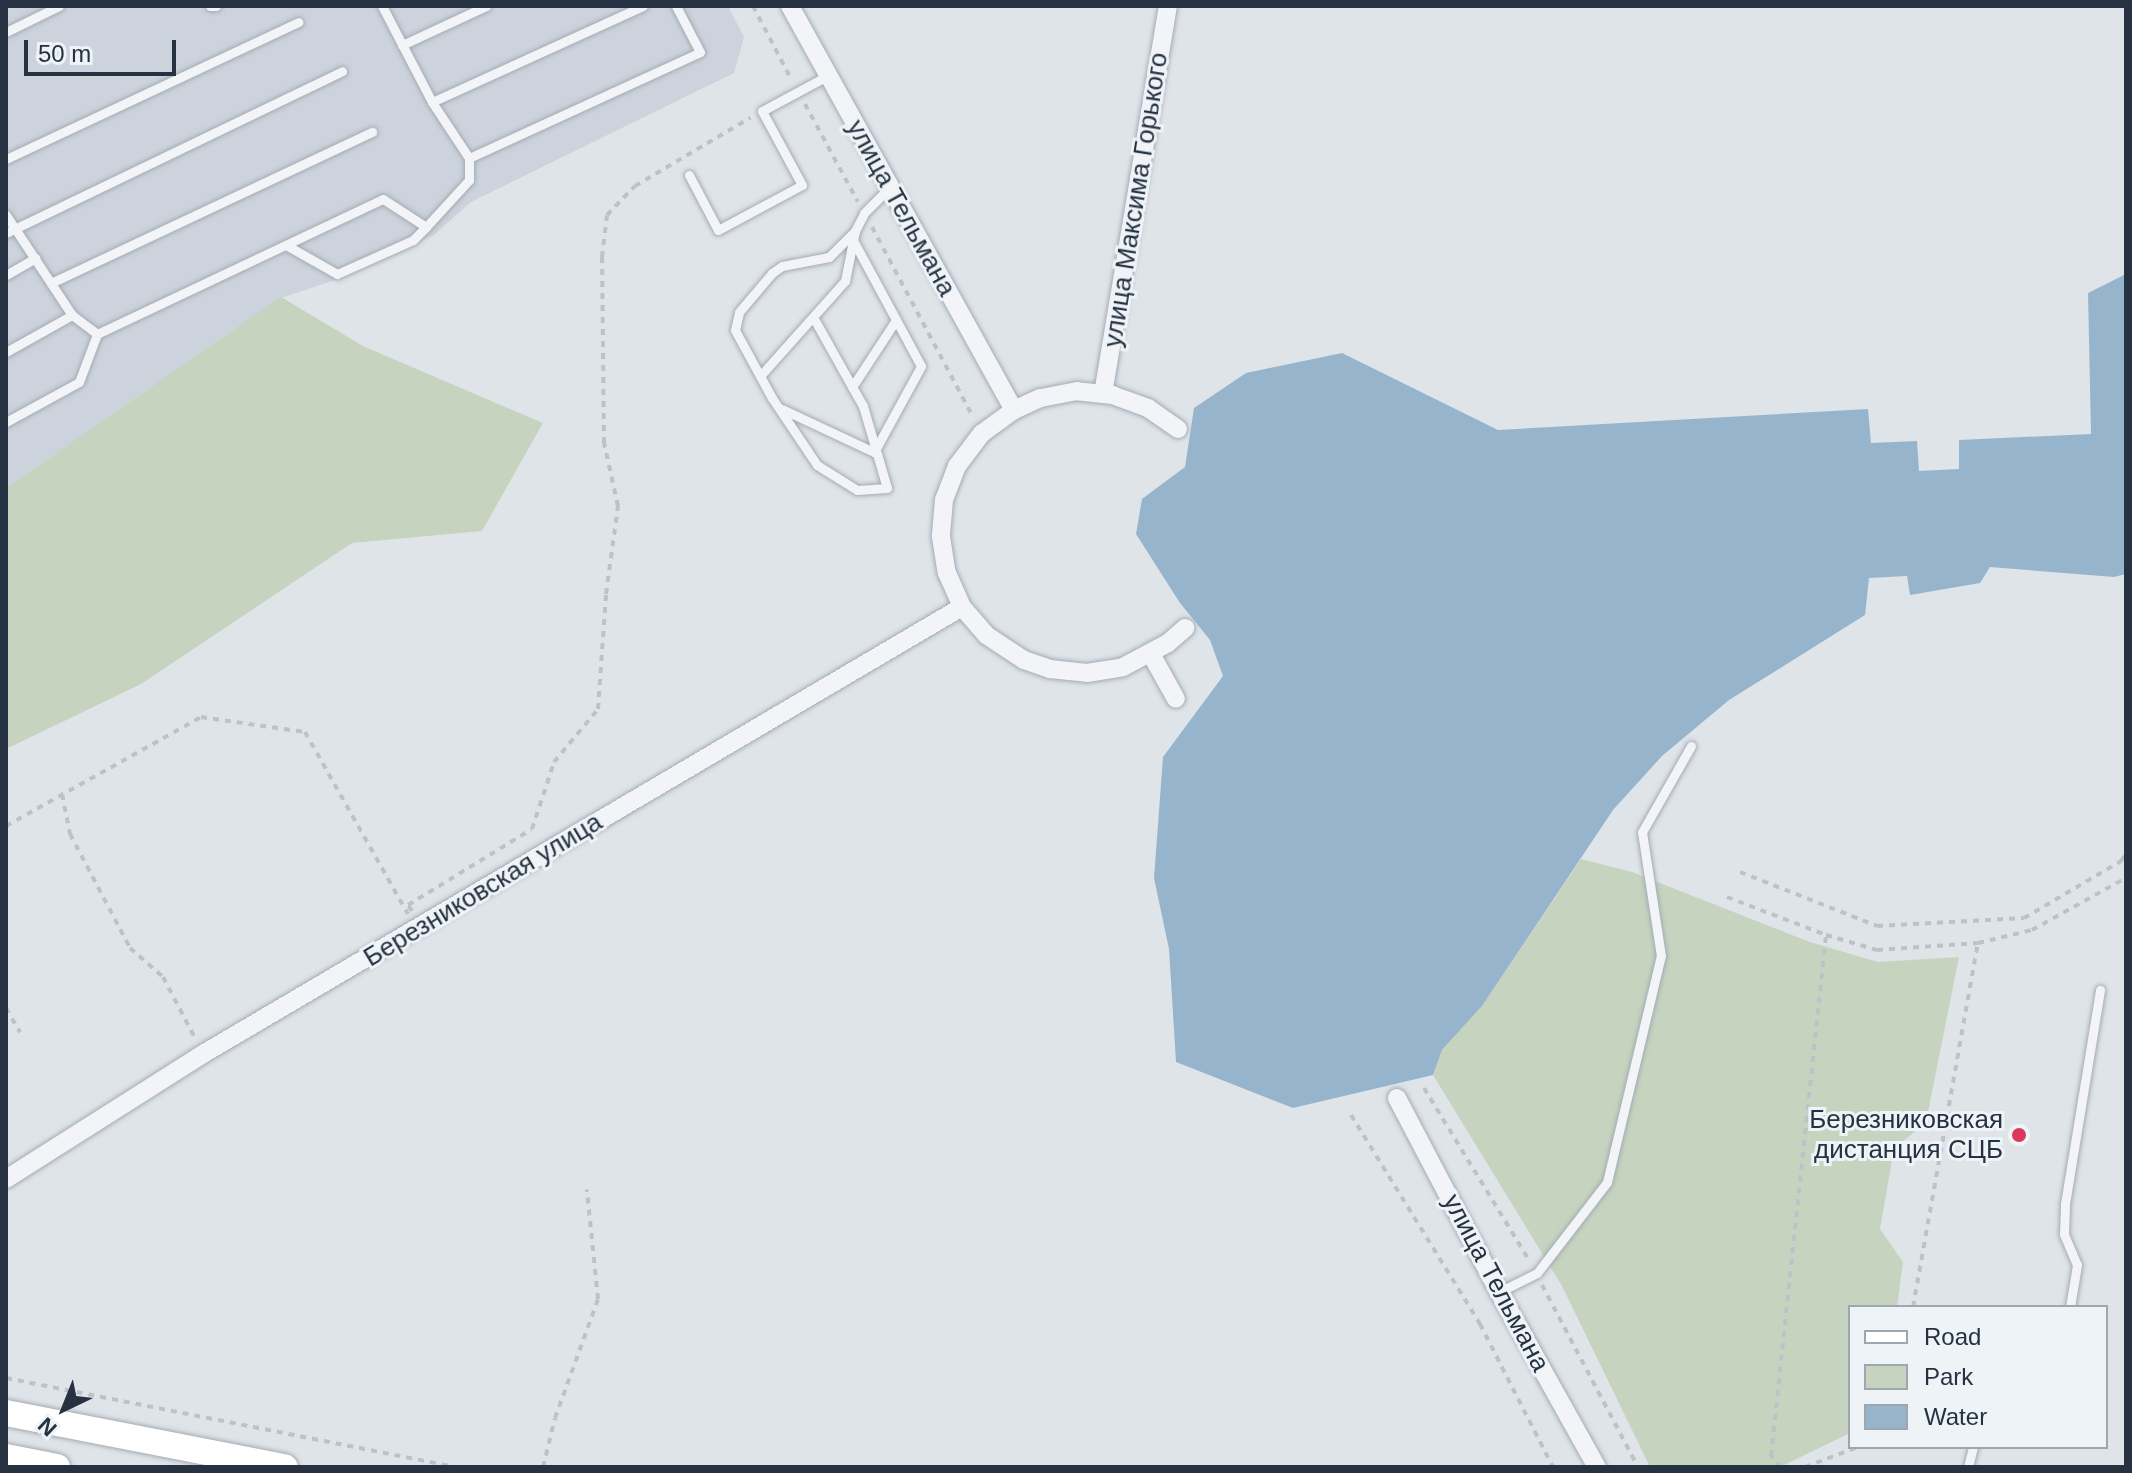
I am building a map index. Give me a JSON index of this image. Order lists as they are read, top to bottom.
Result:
{
  "streets": {
    "street": ["улица Максима Горького", "улица Тельмана", "Березниковская улица"]
  },
  "places": ["Березниковская дистанция СЦБ"],
  "legend": ["Road", "Park", "Water"],
  "scale_bar": "50 m",
  "north": "bottom left"
}
